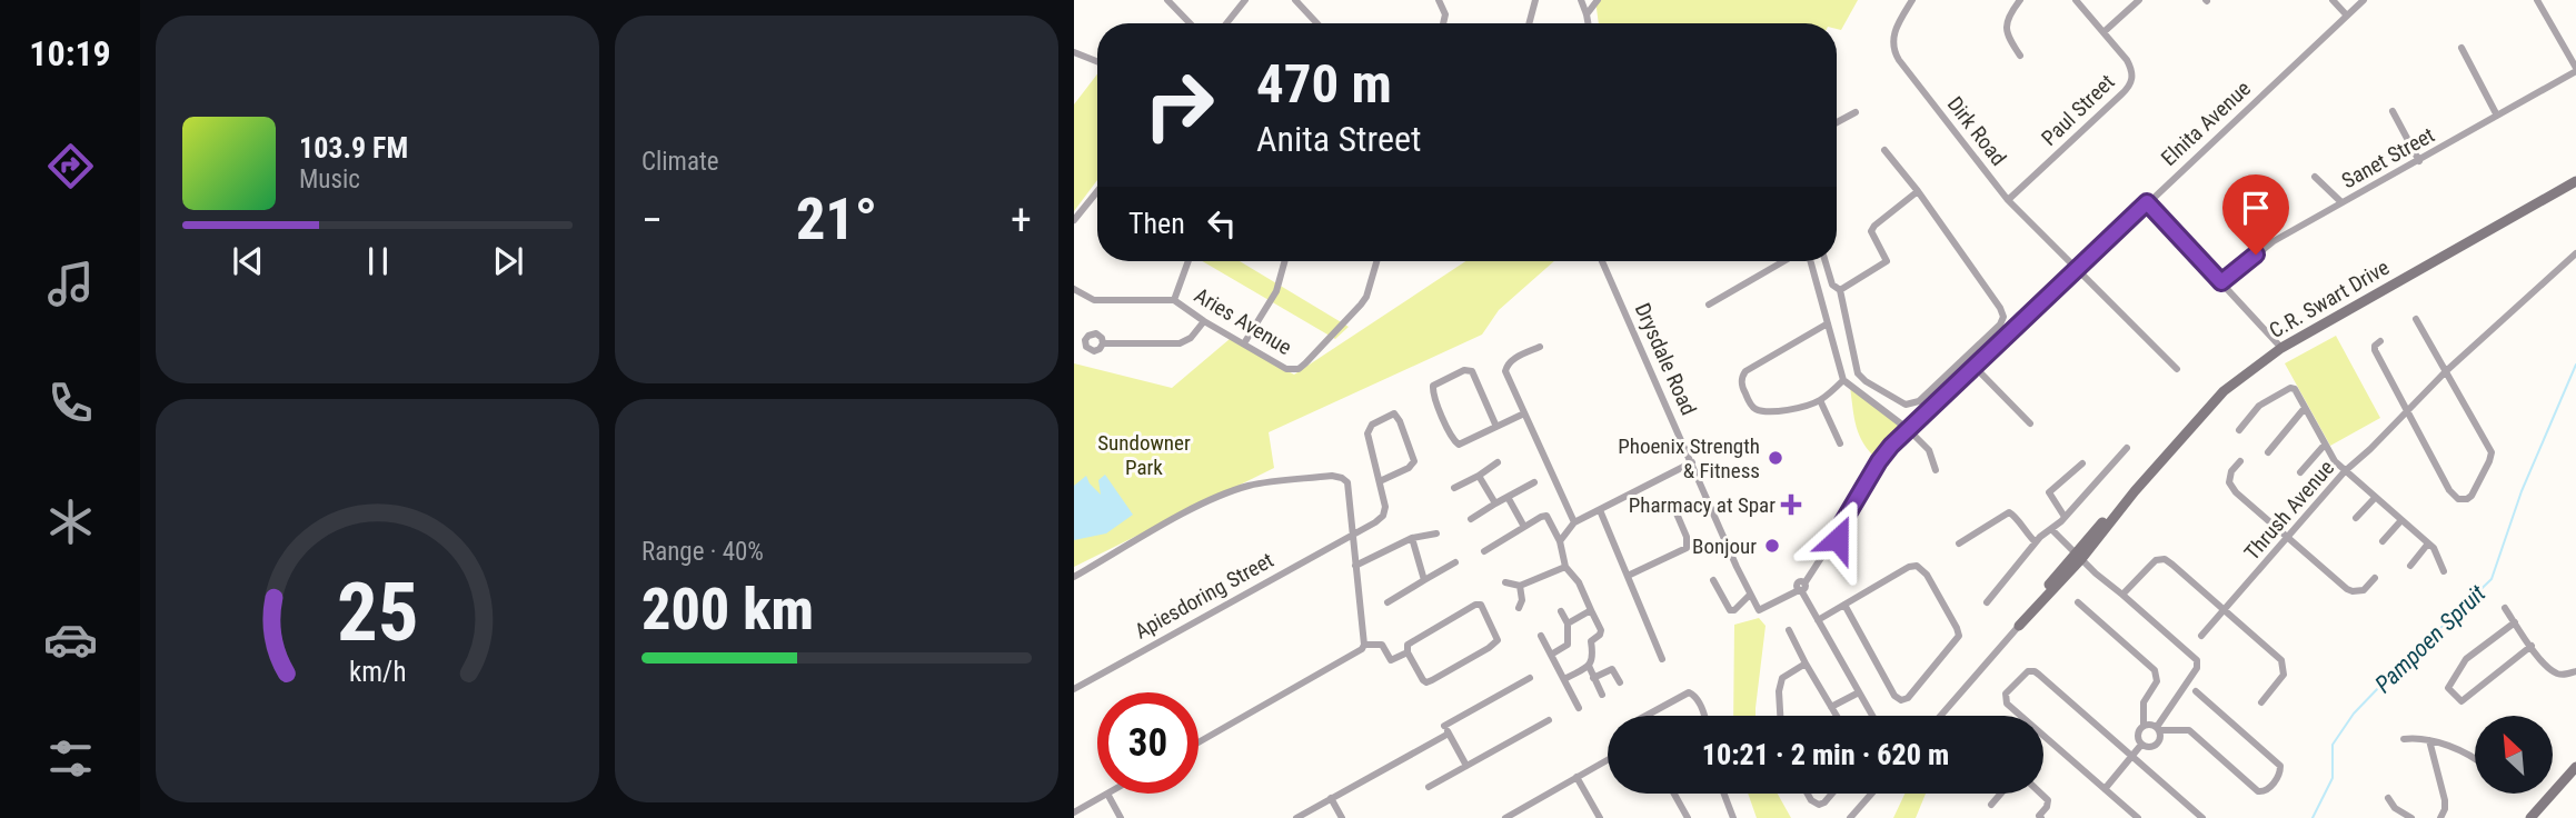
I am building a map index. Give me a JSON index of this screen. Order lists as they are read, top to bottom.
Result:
{
  "streets": {
    "street": [
      "Paul Street",
      "Elnita Avenue",
      "Dirk Road",
      "Sanet Street",
      "C.R. Swart Drive",
      "Aries Avenue",
      "Drysdale Road",
      "Thrush Avenue",
      "Apiesdoring Street"
    ]
  },
  "crossings": [
    ["Paul Street", "Dirk Road"],
    ["Elnita Avenue", "Dirk Road"]
  ],
  "water": ["Pampoen Spruit"],
  "parks": ["Sundowner Park"],
  "places": {
    "other": ["Phoenix Strength & Fitness", "Bonjour"],
    "health": ["Pharmacy at Spar"]
  },
  "north": "top left",
  "page": {
    "tabs": "10:19",
    "tile": [
      "Climate",
      ["Range · 40%", "200 km"]
    ],
    "turn": ["470 m", "Anita Street"],
    "song": ["103.9 FM", "Music"],
    "then": "Then",
    "heat": ["−", "21°", "+"],
    "limit": "30",
    "trip": "10:21 · 2 min · 620 m",
    "gauge": ["25", "km/h"]
  }
}
